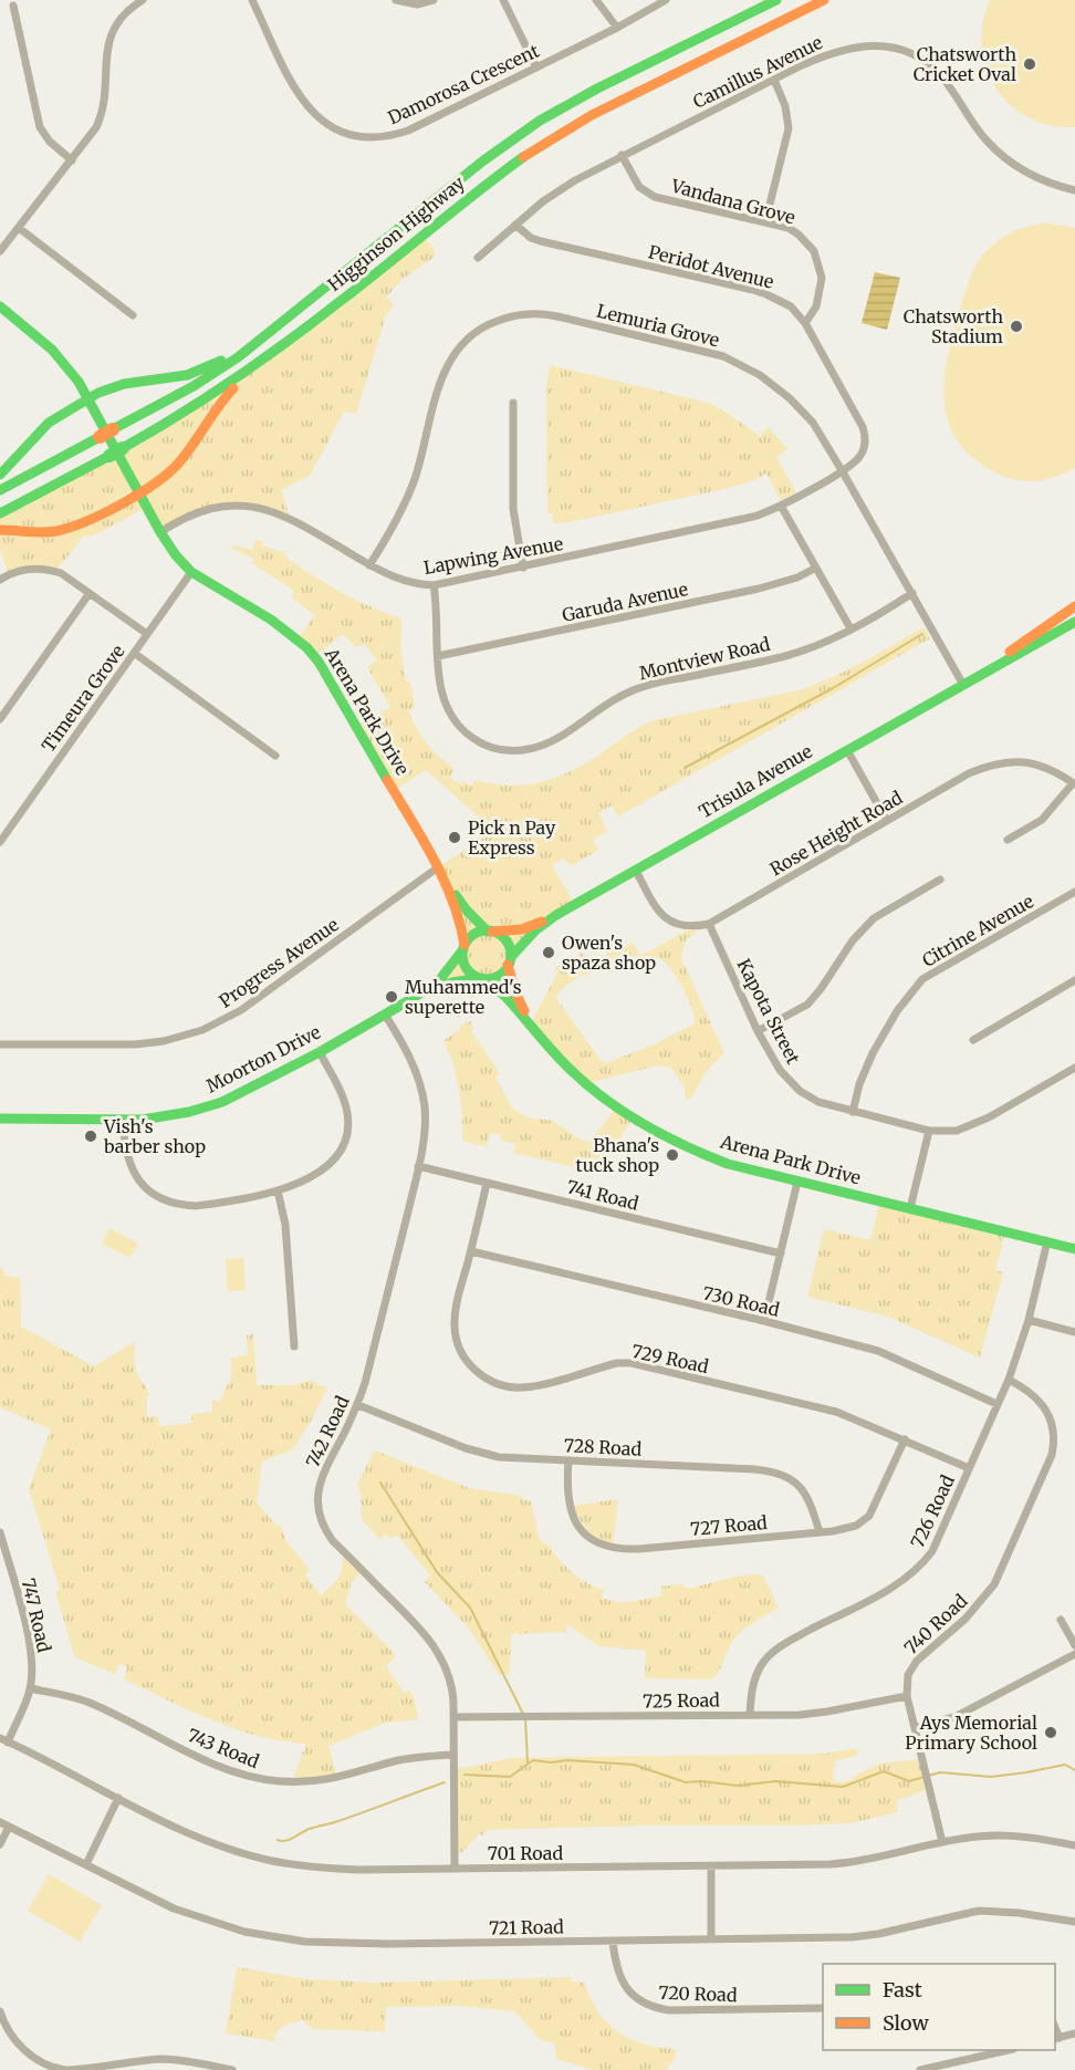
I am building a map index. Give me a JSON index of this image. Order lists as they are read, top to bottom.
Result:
{
  "streets": {
    "main road": [
      "Higginson Highway",
      "Arena Park Drive",
      "Trisula Avenue",
      "Moorton Drive"
    ],
    "street": [
      "Camillus Avenue",
      "Damorosa Crescent",
      "Vandana Grove",
      "Peridot Avenue",
      "Lemuria Grove",
      "Lapwing Avenue",
      "Garuda Avenue",
      "Montview Road",
      "Timeura Grove",
      "Rose Height Road",
      "Citrine Avenue",
      "Progress Avenue",
      "Kapota Street",
      "741 Road",
      "730 Road",
      "729 Road",
      "742 Road",
      "728 Road",
      "726 Road",
      "727 Road",
      "747 Road",
      "740 Road",
      "725 Road",
      "743 Road",
      "701 Road",
      "721 Road",
      "720 Road"
    ]
  },
  "crossings": [
    ["Camillus Avenue", "Vandana Grove"],
    ["Camillus Avenue", "Peridot Avenue"],
    ["Vandana Grove", "Peridot Avenue"],
    ["Higginson Highway", "Arena Park Drive"],
    ["Peridot Avenue", "Lemuria Grove"],
    ["Peridot Avenue", "Lapwing Avenue"],
    ["Lemuria Grove", "Lapwing Avenue"],
    ["Lemuria Grove", "Montview Road"],
    ["Lemuria Grove", "Trisula Avenue"],
    ["Lapwing Avenue", "Montview Road"],
    ["Lapwing Avenue", "Arena Park Drive"],
    ["Garuda Avenue", "Montview Road"],
    ["Timeura Grove", "Arena Park Drive"],
    ["Arena Park Drive", "Trisula Avenue"],
    ["Arena Park Drive", "Progress Avenue"],
    ["Arena Park Drive", "Moorton Drive"],
    ["Arena Park Drive", "726 Road"],
    ["Trisula Avenue", "Moorton Drive"],
    ["Rose Height Road", "Kapota Street"],
    ["Citrine Avenue", "Kapota Street"],
    ["Moorton Drive", "742 Road"],
    ["741 Road", "729 Road"],
    ["741 Road", "742 Road"],
    ["730 Road", "729 Road"],
    ["730 Road", "726 Road"],
    ["729 Road", "726 Road"],
    ["729 Road", "727 Road"],
    ["742 Road", "728 Road"],
    ["742 Road", "725 Road"],
    ["742 Road", "743 Road"],
    ["742 Road", "701 Road"],
    ["728 Road", "727 Road"],
    ["726 Road", "740 Road"],
    ["726 Road", "725 Road"],
    ["747 Road", "743 Road"],
    ["747 Road", "701 Road"],
    ["740 Road", "725 Road"],
    ["740 Road", "701 Road"],
    ["721 Road", "720 Road"]
  ],
  "places": [
    "Chatsworth Cricket Oval",
    "Chatsworth Stadium",
    "Pick n Pay Express",
    "Owen's spaza shop",
    "Muhammed's superette",
    "Vish's barber shop",
    "Bhana's tuck shop",
    "Ays Memorial Primary School"
  ],
  "legend": ["Fast", "Slow"]
}
